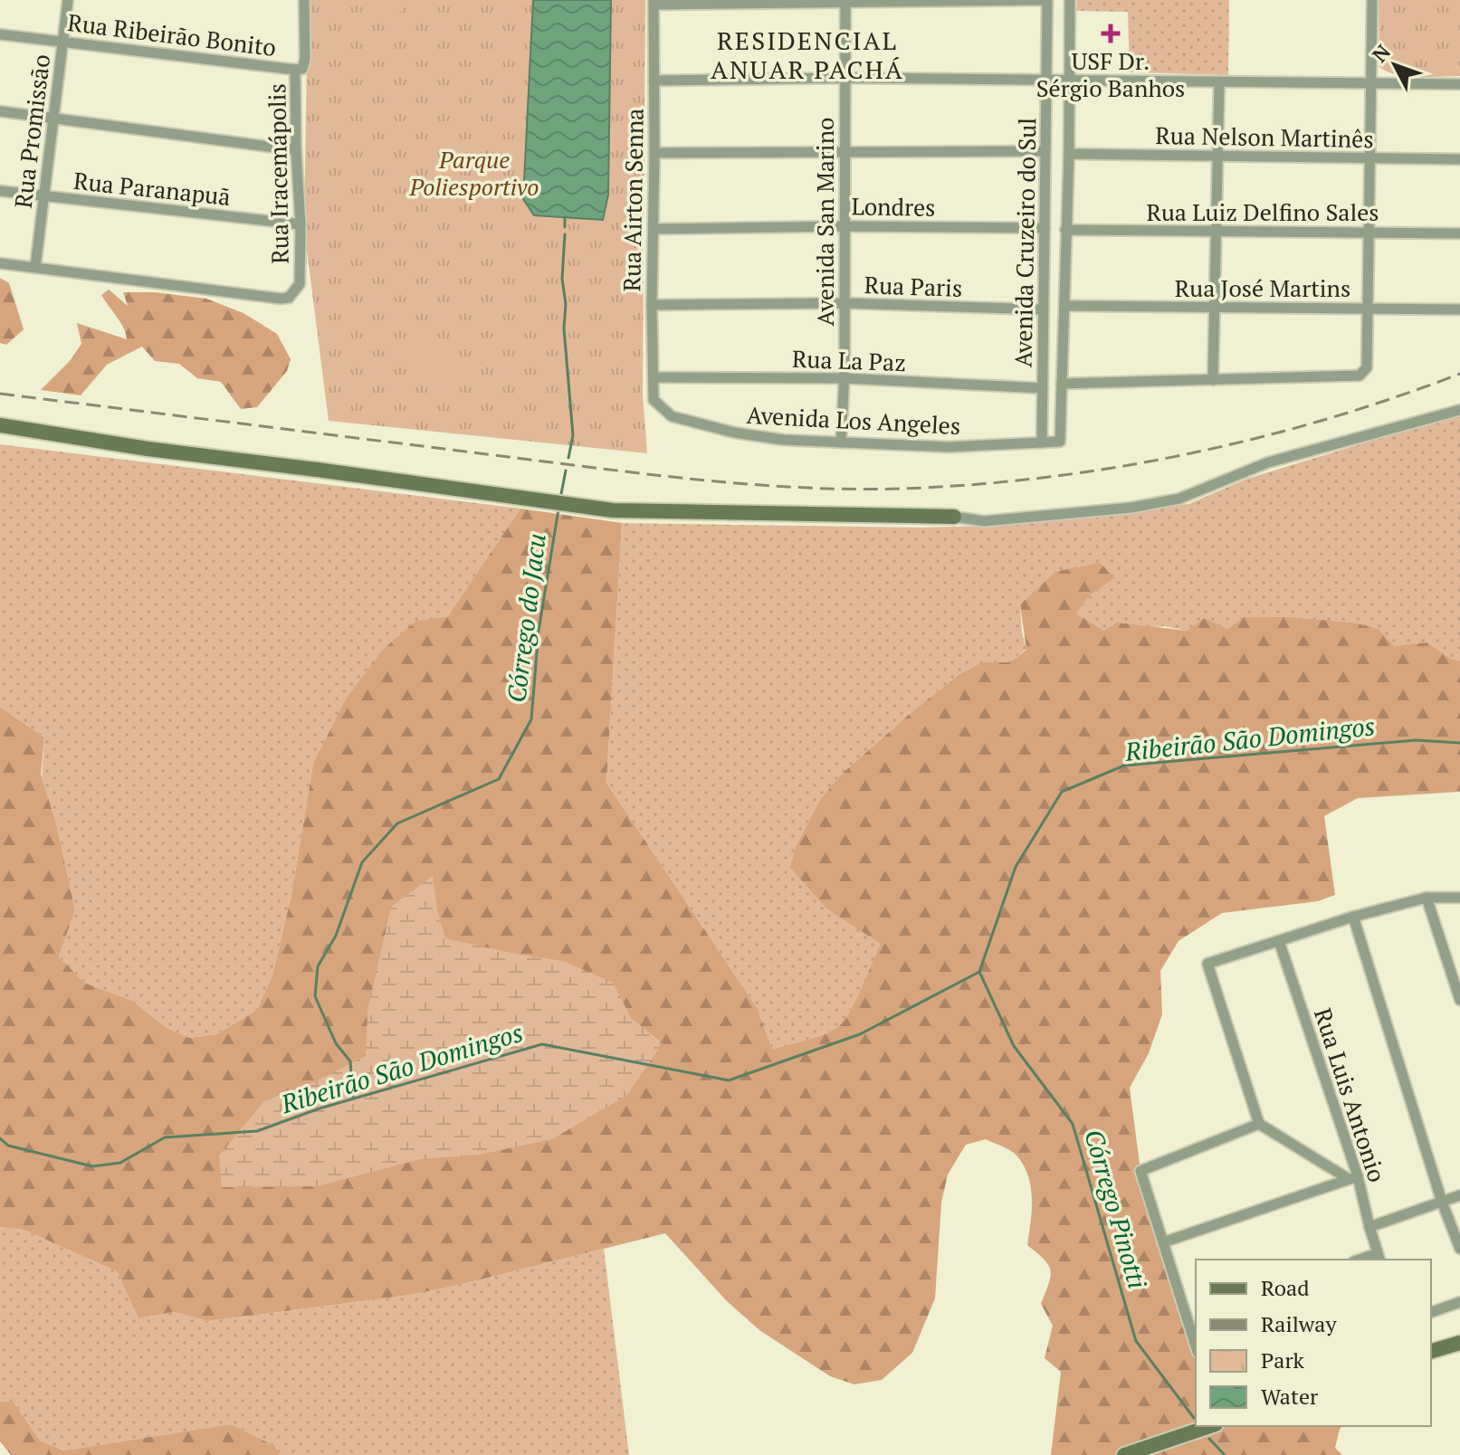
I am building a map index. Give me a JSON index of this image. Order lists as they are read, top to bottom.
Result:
{
  "streets": {
    "street": [
      "Rua Ribeirão Bonito",
      "Rua Promissão",
      "Rua Nelson Martinês",
      "Rua Iracemápolis",
      "Rua Paranapuã",
      "Rua Airton Senna",
      "Londres",
      "Rua Luiz Delfino Sales",
      "Avenida San Marino",
      "Avenida Cruzeiro do Sul",
      "Rua Paris",
      "Rua José Martins",
      "Rua La Paz",
      "Avenida Los Angeles",
      "Rua Luis Antonio"
    ]
  },
  "crossings": [
    ["Rua Ribeirão Bonito", "Rua Promissão"],
    ["Rua Ribeirão Bonito", "Rua Iracemápolis"],
    ["Rua Promissão", "Rua Iracemápolis"],
    ["Rua Promissão", "Rua Paranapuã"],
    ["Rua Nelson Martinês", "Avenida Cruzeiro do Sul"],
    ["Rua Iracemápolis", "Rua Paranapuã"],
    ["Rua Airton Senna", "Londres"],
    ["Rua Airton Senna", "Rua Paris"],
    ["Rua Airton Senna", "Rua La Paz"],
    ["Rua Airton Senna", "Avenida Los Angeles"],
    ["Londres", "Avenida San Marino"],
    ["Londres", "Avenida Cruzeiro do Sul"],
    ["Rua Luiz Delfino Sales", "Avenida Cruzeiro do Sul"],
    ["Avenida San Marino", "Rua Paris"],
    ["Avenida San Marino", "Rua La Paz"],
    ["Avenida San Marino", "Avenida Los Angeles"],
    ["Avenida Cruzeiro do Sul", "Rua Paris"],
    ["Avenida Cruzeiro do Sul", "Rua José Martins"],
    ["Avenida Cruzeiro do Sul", "Rua La Paz"],
    ["Avenida Cruzeiro do Sul", "Avenida Los Angeles"]
  ],
  "districts": ["RESIDENCIAL ANUAR PACHÁ"],
  "water": ["Córrego do Jacu", "Ribeirão São Domingos", "Córrego Pinotti"],
  "parks": ["Parque Poliesportivo"],
  "places": {
    "health": ["USF Dr. Sérgio Banhos"]
  },
  "legend": [
    "Road",
    "Railway",
    "Park",
    "Water"
  ],
  "north": "top left"
}
